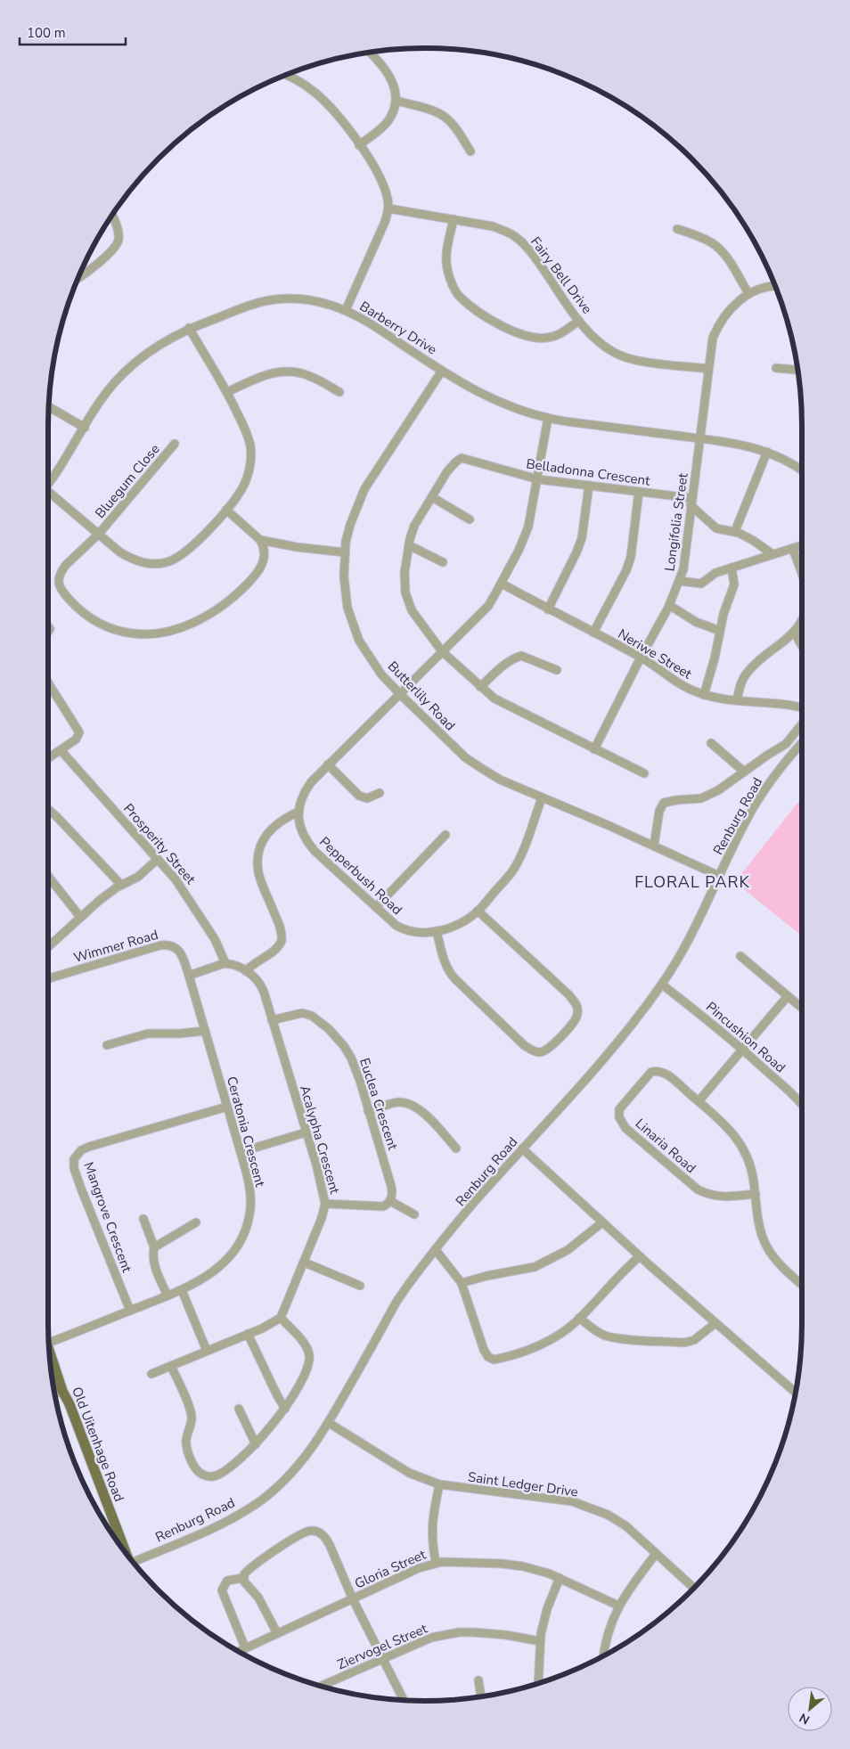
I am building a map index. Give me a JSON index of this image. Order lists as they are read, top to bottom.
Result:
{
  "streets": {
    "main road": ["Old Uitenhage Road"],
    "street": [
      "Fairy Bell Drive",
      "Barberry Drive",
      "Belladonna Crescent",
      "Bluegum Close",
      "Longifolia Street",
      "Neriwe Street",
      "Butterlily Road",
      "Renburg Road",
      "Prosperity Street",
      "Pepperbush Road",
      "Wimmer Road",
      "Pincushion Road",
      "Euclea Crescent",
      "Ceratonia Crescent",
      "Acalypha Crescent",
      "Linaria Road",
      "Mangrove Crescent",
      "Saint Ledger Drive",
      "Gloria Street",
      "Ziervogel Street"
    ]
  },
  "crossings": [
    ["Fairy Bell Drive", "Longifolia Street"],
    ["Barberry Drive", "Longifolia Street"],
    ["Barberry Drive", "Butterlily Road"],
    ["Barberry Drive", "Pepperbush Road"],
    ["Belladonna Crescent", "Longifolia Street"],
    ["Belladonna Crescent", "Pepperbush Road"],
    ["Longifolia Street", "Neriwe Street"],
    ["Neriwe Street", "Pepperbush Road"],
    ["Butterlily Road", "Renburg Road"],
    ["Butterlily Road", "Pepperbush Road"],
    ["Renburg Road", "Pincushion Road"],
    ["Renburg Road", "Saint Ledger Drive"],
    ["Prosperity Street", "Acalypha Crescent"],
    ["Wimmer Road", "Ceratonia Crescent"],
    ["Euclea Crescent", "Acalypha Crescent"],
    ["Ceratonia Crescent", "Mangrove Crescent"]
  ],
  "districts": ["FLORAL PARK"],
  "scale_bar": "100 m",
  "north": "bottom left"
}
